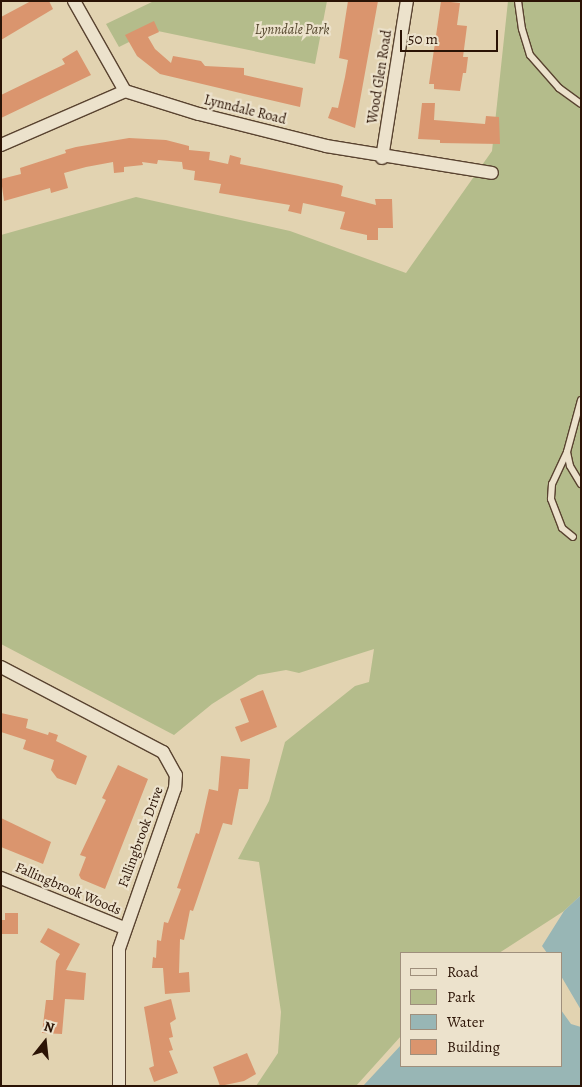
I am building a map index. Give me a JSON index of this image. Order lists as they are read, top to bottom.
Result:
{
  "streets": {
    "street": [
      "Wood Glen Road",
      "Lynndale Road",
      "Fallingbrook Drive",
      "Fallingbrook Woods"
    ]
  },
  "crossings": [
    ["Wood Glen Road", "Lynndale Road"],
    ["Fallingbrook Drive", "Fallingbrook Woods"]
  ],
  "parks": ["Lynndale Park"],
  "legend": [
    "Road",
    "Park",
    "Water",
    "Building"
  ],
  "scale_bar": "50 m",
  "north": "top"
}
